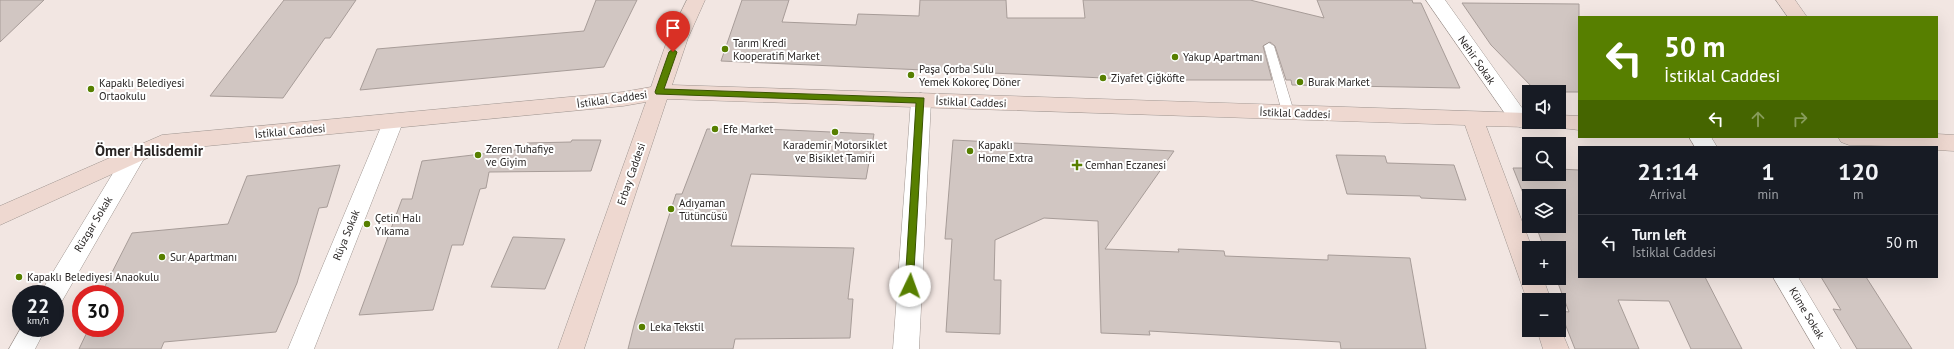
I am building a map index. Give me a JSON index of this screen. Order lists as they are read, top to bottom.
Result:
{
  "streets": {
    "street": [
      "Nehir Sokak",
      "İstiklal Caddesi",
      "Erbay Caddesi",
      "Rüzgar Sokak",
      "Rüya Sokak",
      "Küme Sokak"
    ]
  },
  "crossings": [
    ["İstiklal Caddesi", "Erbay Caddesi"],
    ["İstiklal Caddesi", "Rüzgar Sokak"],
    ["İstiklal Caddesi", "Rüya Sokak"]
  ],
  "districts": ["Ömer Halisdemir"],
  "places": {
    "other": [
      "Tarım Kredi Kooperatifi Market",
      "Yakup Apartmanı",
      "Paşa Çorba Sulu Yemek Kokoreç Döner",
      "Ziyafet Çiğköfte",
      "Burak Market",
      "Kapaklı Belediyesi Ortaokulu",
      "Efe Market",
      "Karademir Motorsiklet ve Bisiklet Tamiri",
      "Kapaklı Home Extra",
      "Zeren Tuhafiye ve Giyim",
      "Adıyaman Tütüncüsü",
      "Çetin Halı Yıkama",
      "Sur Apartmanı",
      "Kapaklı Belediyesi Anaokulu",
      "Leka Tekstil"
    ],
    "health": ["Cemhan Eczanesi"]
  },
  "page": {
    "turn": ["50 m", "İstiklal Caddesi"],
    "map_buttons": ["+", "−"],
    "eta": [
      "21:14",
      "Arrival",
      "1",
      "min",
      "120",
      "m"
    ],
    "list": [
      {
        "name": "Turn left",
        "note": "İstiklal Caddesi",
        "value": "50 m"
      }
    ],
    "speed": "22 km/h",
    "limit": "30"
  }
}
